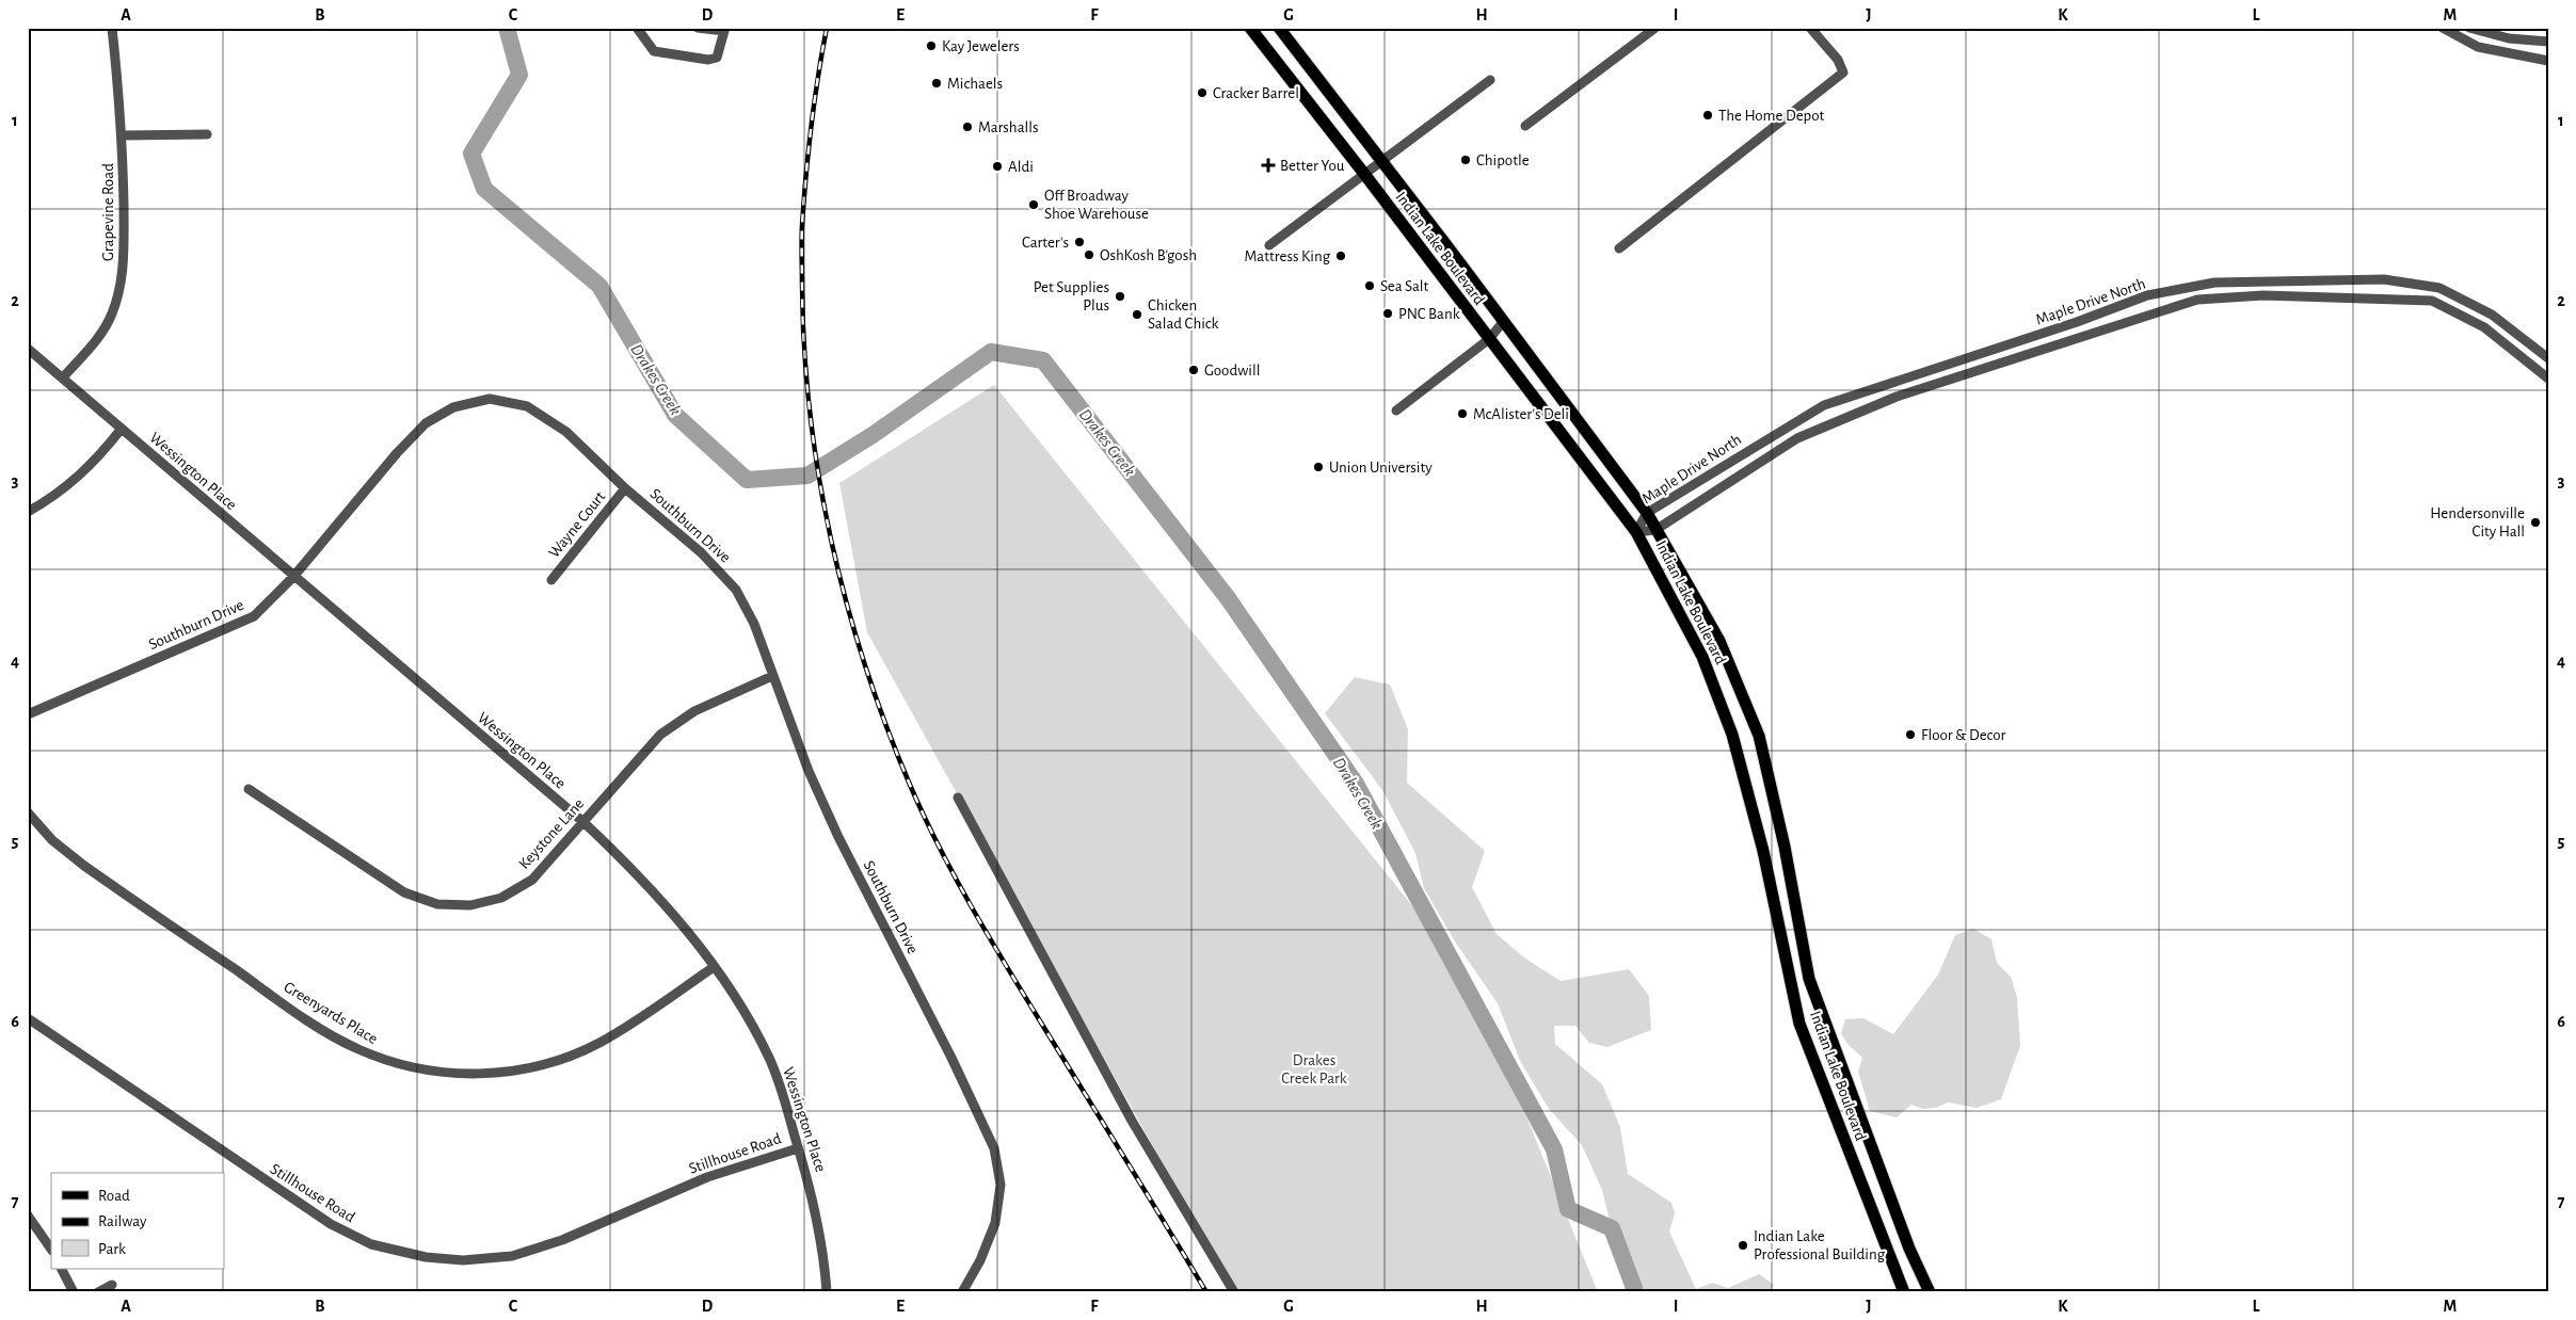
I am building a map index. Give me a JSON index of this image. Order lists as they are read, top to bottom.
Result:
{
  "streets": {
    "main road": ["Indian Lake Boulevard"],
    "street": [
      "Grapevine Road",
      "Maple Drive North",
      "Wessington Place",
      "Wayne Court",
      "Southburn Drive",
      "Keystone Lane",
      "Greenyards Place",
      "Stillhouse Road"
    ]
  },
  "crossings": [
    ["Grapevine Road", "Wessington Place"],
    ["Indian Lake Boulevard", "Maple Drive North"],
    ["Wessington Place", "Southburn Drive"],
    ["Wessington Place", "Keystone Lane"],
    ["Wessington Place", "Greenyards Place"],
    ["Wessington Place", "Stillhouse Road"],
    ["Wayne Court", "Southburn Drive"],
    ["Southburn Drive", "Keystone Lane"]
  ],
  "water": ["Drakes Creek"],
  "parks": ["Drakes Creek Park"],
  "places": {
    "other": [
      "Kay Jewelers",
      "Michaels",
      "Cracker Barrel",
      "The Home Depot",
      "Marshalls",
      "Chipotle",
      "Aldi",
      "Off Broadway Shoe Warehouse",
      "Carter's",
      "OshKosh B'gosh",
      "Mattress King",
      "Sea Salt",
      "Pet Supplies Plus",
      "PNC Bank",
      "Chicken Salad Chick",
      "Goodwill",
      "McAlister's Deli",
      "Union University",
      "Hendersonville City Hall",
      "Floor & Decor",
      "Indian Lake Professional Building"
    ],
    "health": ["Better You"]
  },
  "legend": ["Road", "Railway", "Park"],
  "grid": {
    "columns": [
      "A",
      "B",
      "C",
      "D",
      "E",
      "F",
      "G",
      "H",
      "I",
      "J",
      "K",
      "L",
      "M"
    ],
    "rows": [
      "1",
      "2",
      "3",
      "4",
      "5",
      "6",
      "7"
    ]
  }
}
